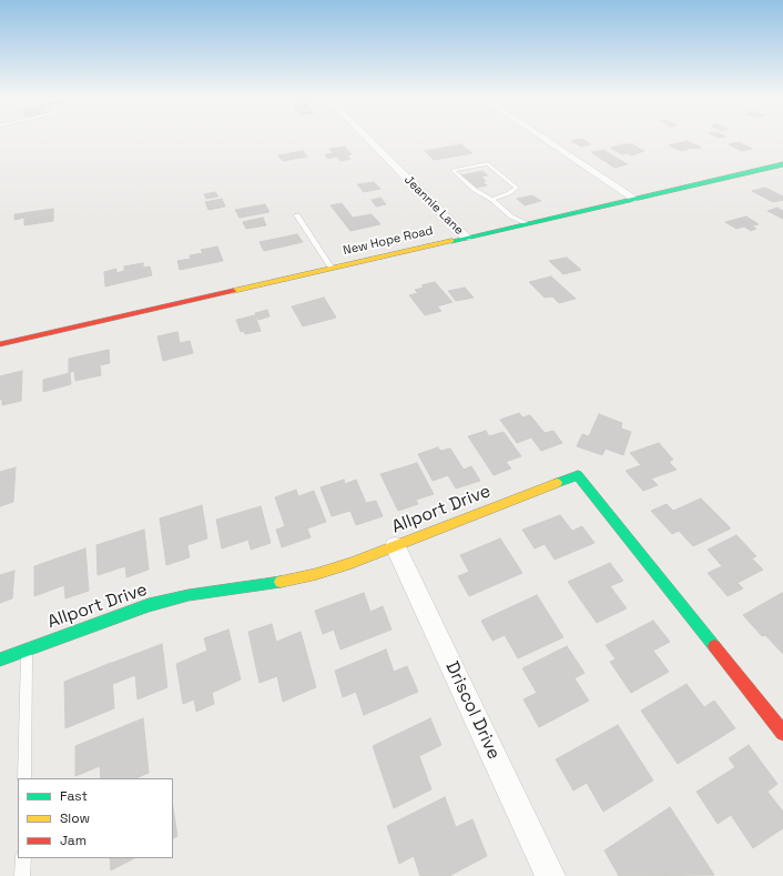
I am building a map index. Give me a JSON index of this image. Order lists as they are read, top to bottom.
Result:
{
  "streets": {
    "main road": ["New Hope Road", "Allport Drive"],
    "street": ["Jeannie Lane", "Driscol Drive"]
  },
  "crossings": [
    ["Jeannie Lane", "New Hope Road"],
    ["Allport Drive", "Driscol Drive"]
  ],
  "legend": ["Fast", "Slow", "Jam"]
}
